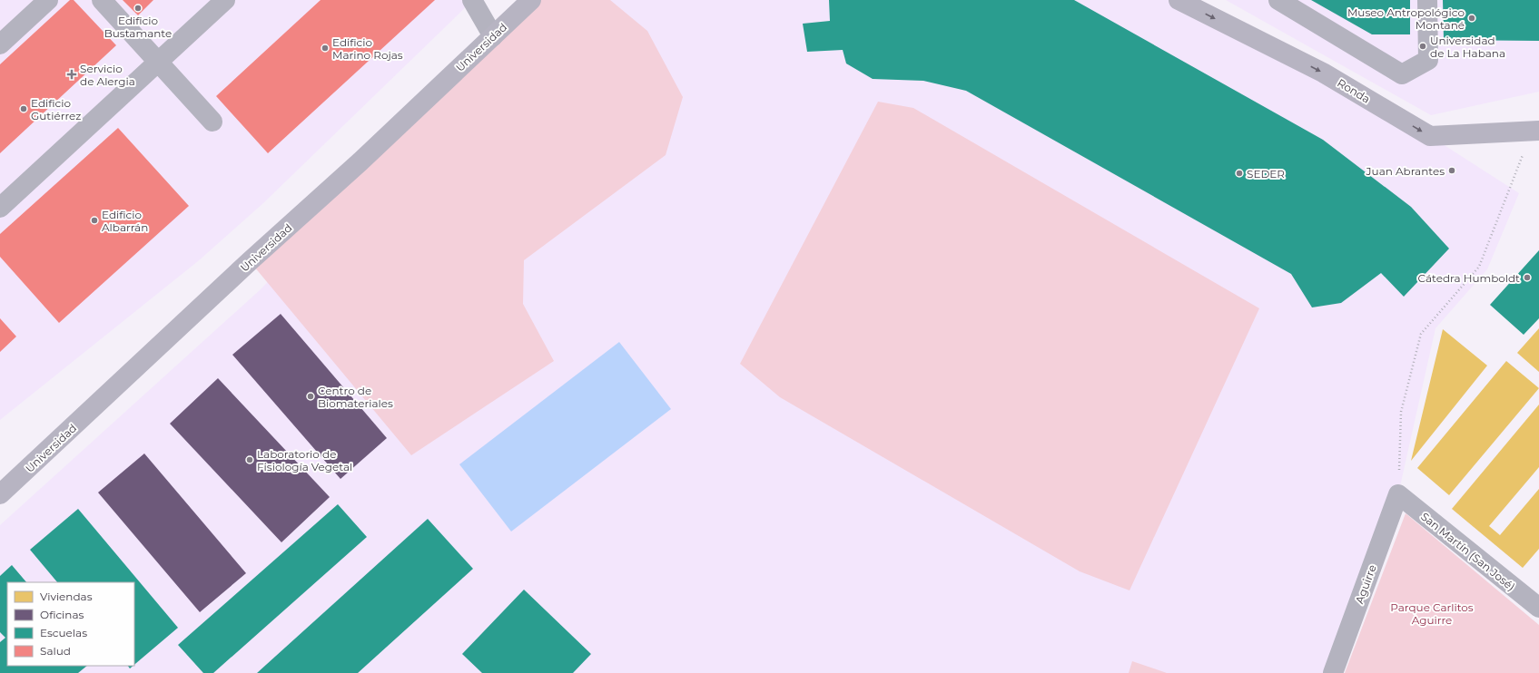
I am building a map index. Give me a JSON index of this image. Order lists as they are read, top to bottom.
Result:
{
  "streets": {
    "main road": ["Universidad", "Ronda"],
    "street": ["San Martín (San José)", "Aguirre"]
  },
  "crossings": [
    ["San Martín (San José)", "Aguirre"]
  ],
  "one_way": ["Ronda"],
  "parks": ["Parque Carlitos Aguirre"],
  "places": {
    "other": [
      "Edificio Bustamante",
      "Museo Antropológico Montané",
      "Universidad de La Habana",
      "Edificio Marino Rojas",
      "Edificio Gutiérrez",
      "Juan Abrantes",
      "SEDER",
      "Edificio Albarrán",
      "Cátedra Humboldt",
      "Centro de Biomateriales",
      "Laboratorio de Fisiología Vegetal"
    ],
    "health": ["Servicio de Alergia"]
  },
  "legend": [
    "Viviendas",
    "Oficinas",
    "Escuelas",
    "Salud"
  ]
}
